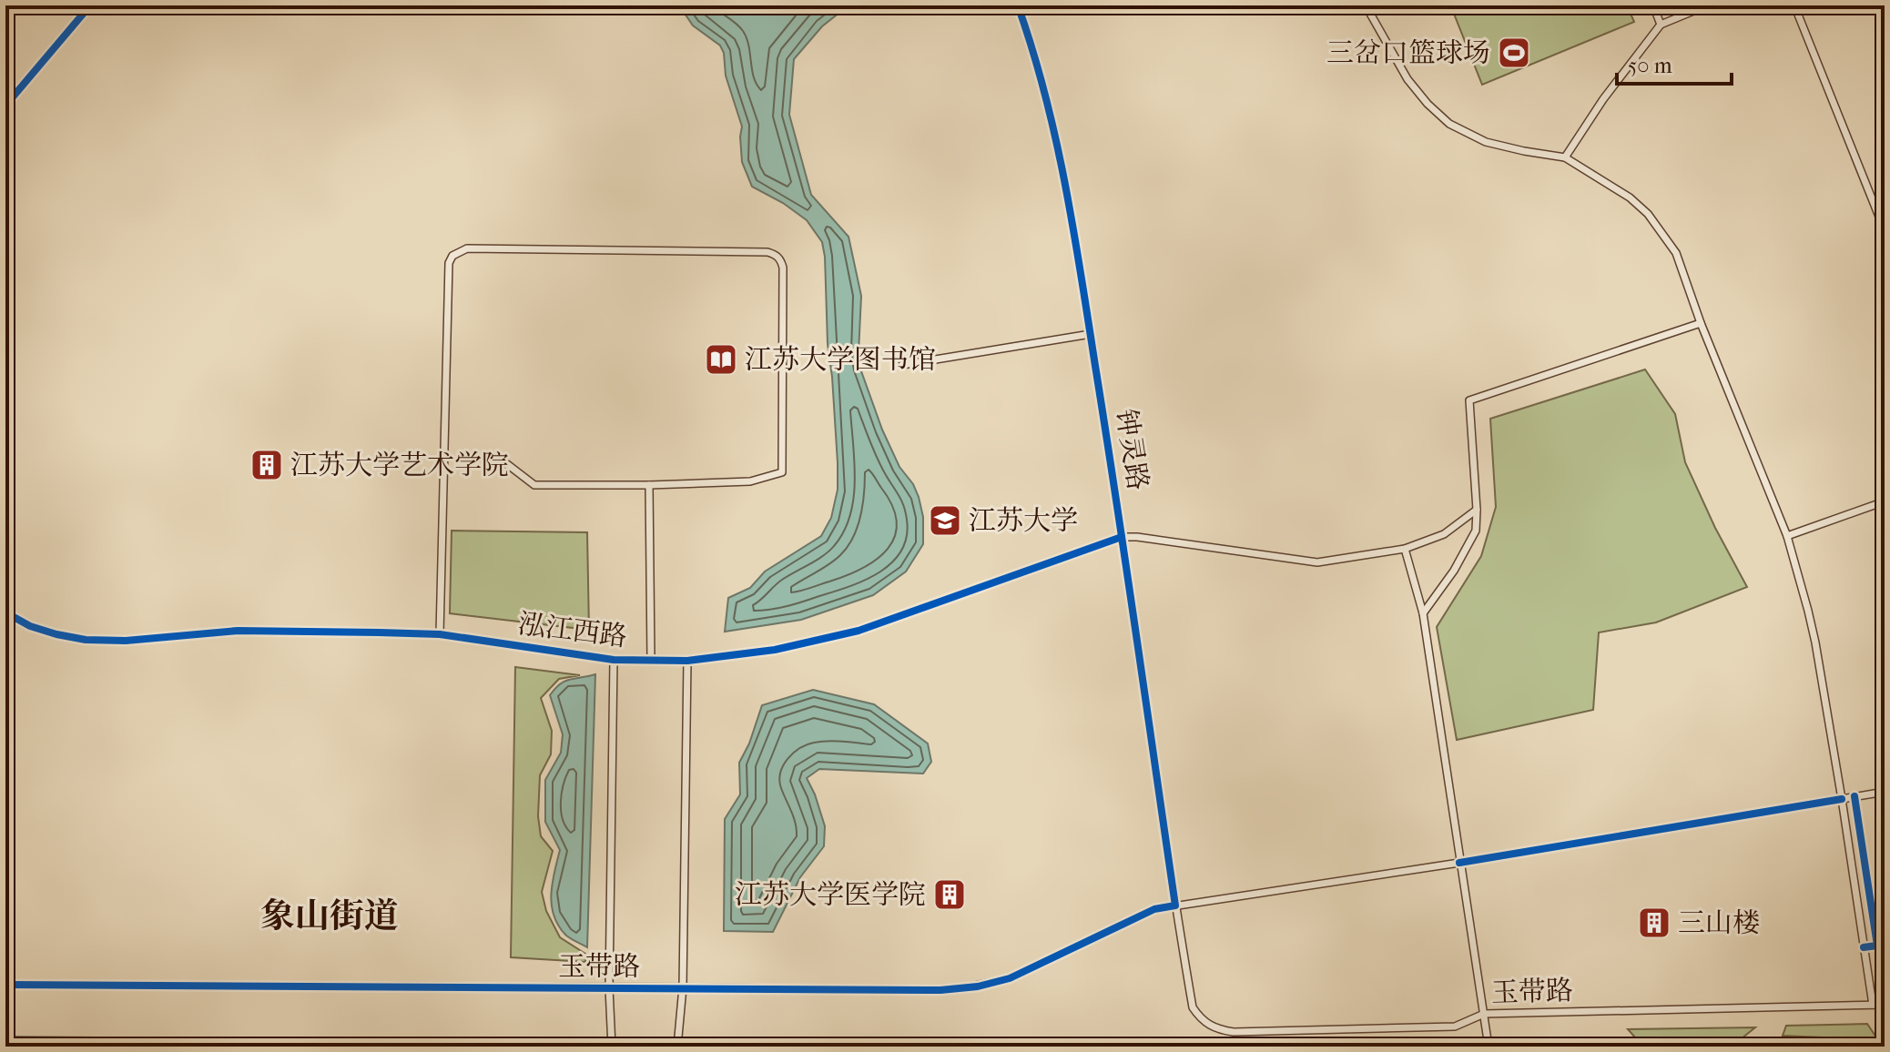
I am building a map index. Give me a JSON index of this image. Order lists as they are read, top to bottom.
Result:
{
  "streets": {
    "lane": ["钟灵路", "泓江西路", "玉带路"]
  },
  "crossings": [
    ["钟灵路", "泓江西路"],
    ["钟灵路", "玉带路"]
  ],
  "districts": ["象山街道"],
  "places": {
    "sports": ["三岔口篮球场"],
    "library": ["江苏大学图书馆"],
    "building": ["江苏大学艺术学院", "江苏大学医学院", "三山楼"],
    "school or university": ["江苏大学"]
  },
  "scale_bar": "50 m"
}
